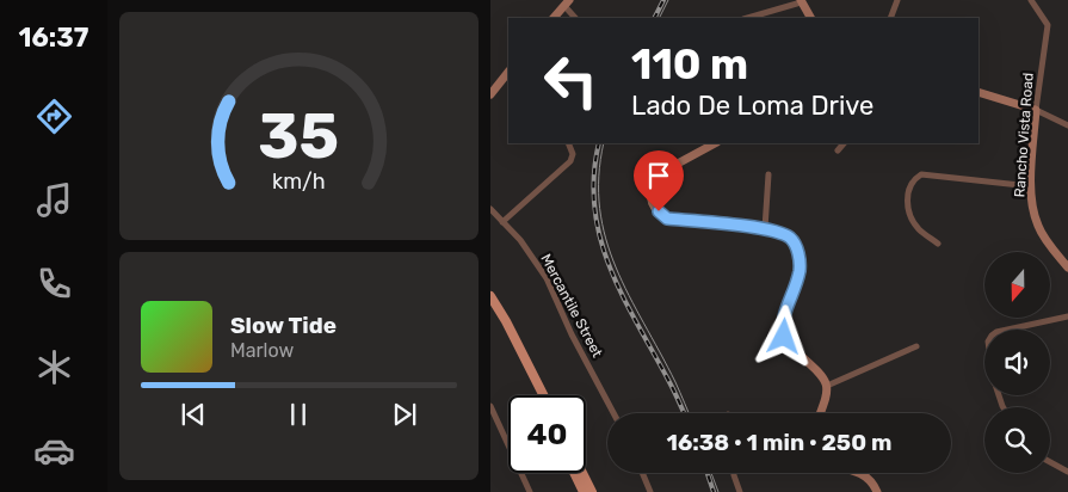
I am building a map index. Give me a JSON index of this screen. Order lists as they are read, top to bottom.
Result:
{
  "streets": {
    "street": ["Rancho Vista Road", "Mercantile Street"]
  },
  "north": "bottom",
  "page": {
    "tabs": "16:37",
    "turn": ["110 m", "Lado De Loma Drive"],
    "song": ["Slow Tide", "Marlow"],
    "limit": "40",
    "trip": "16:38 · 1 min · 250 m",
    "gauge": ["35", "km/h"]
  }
}
